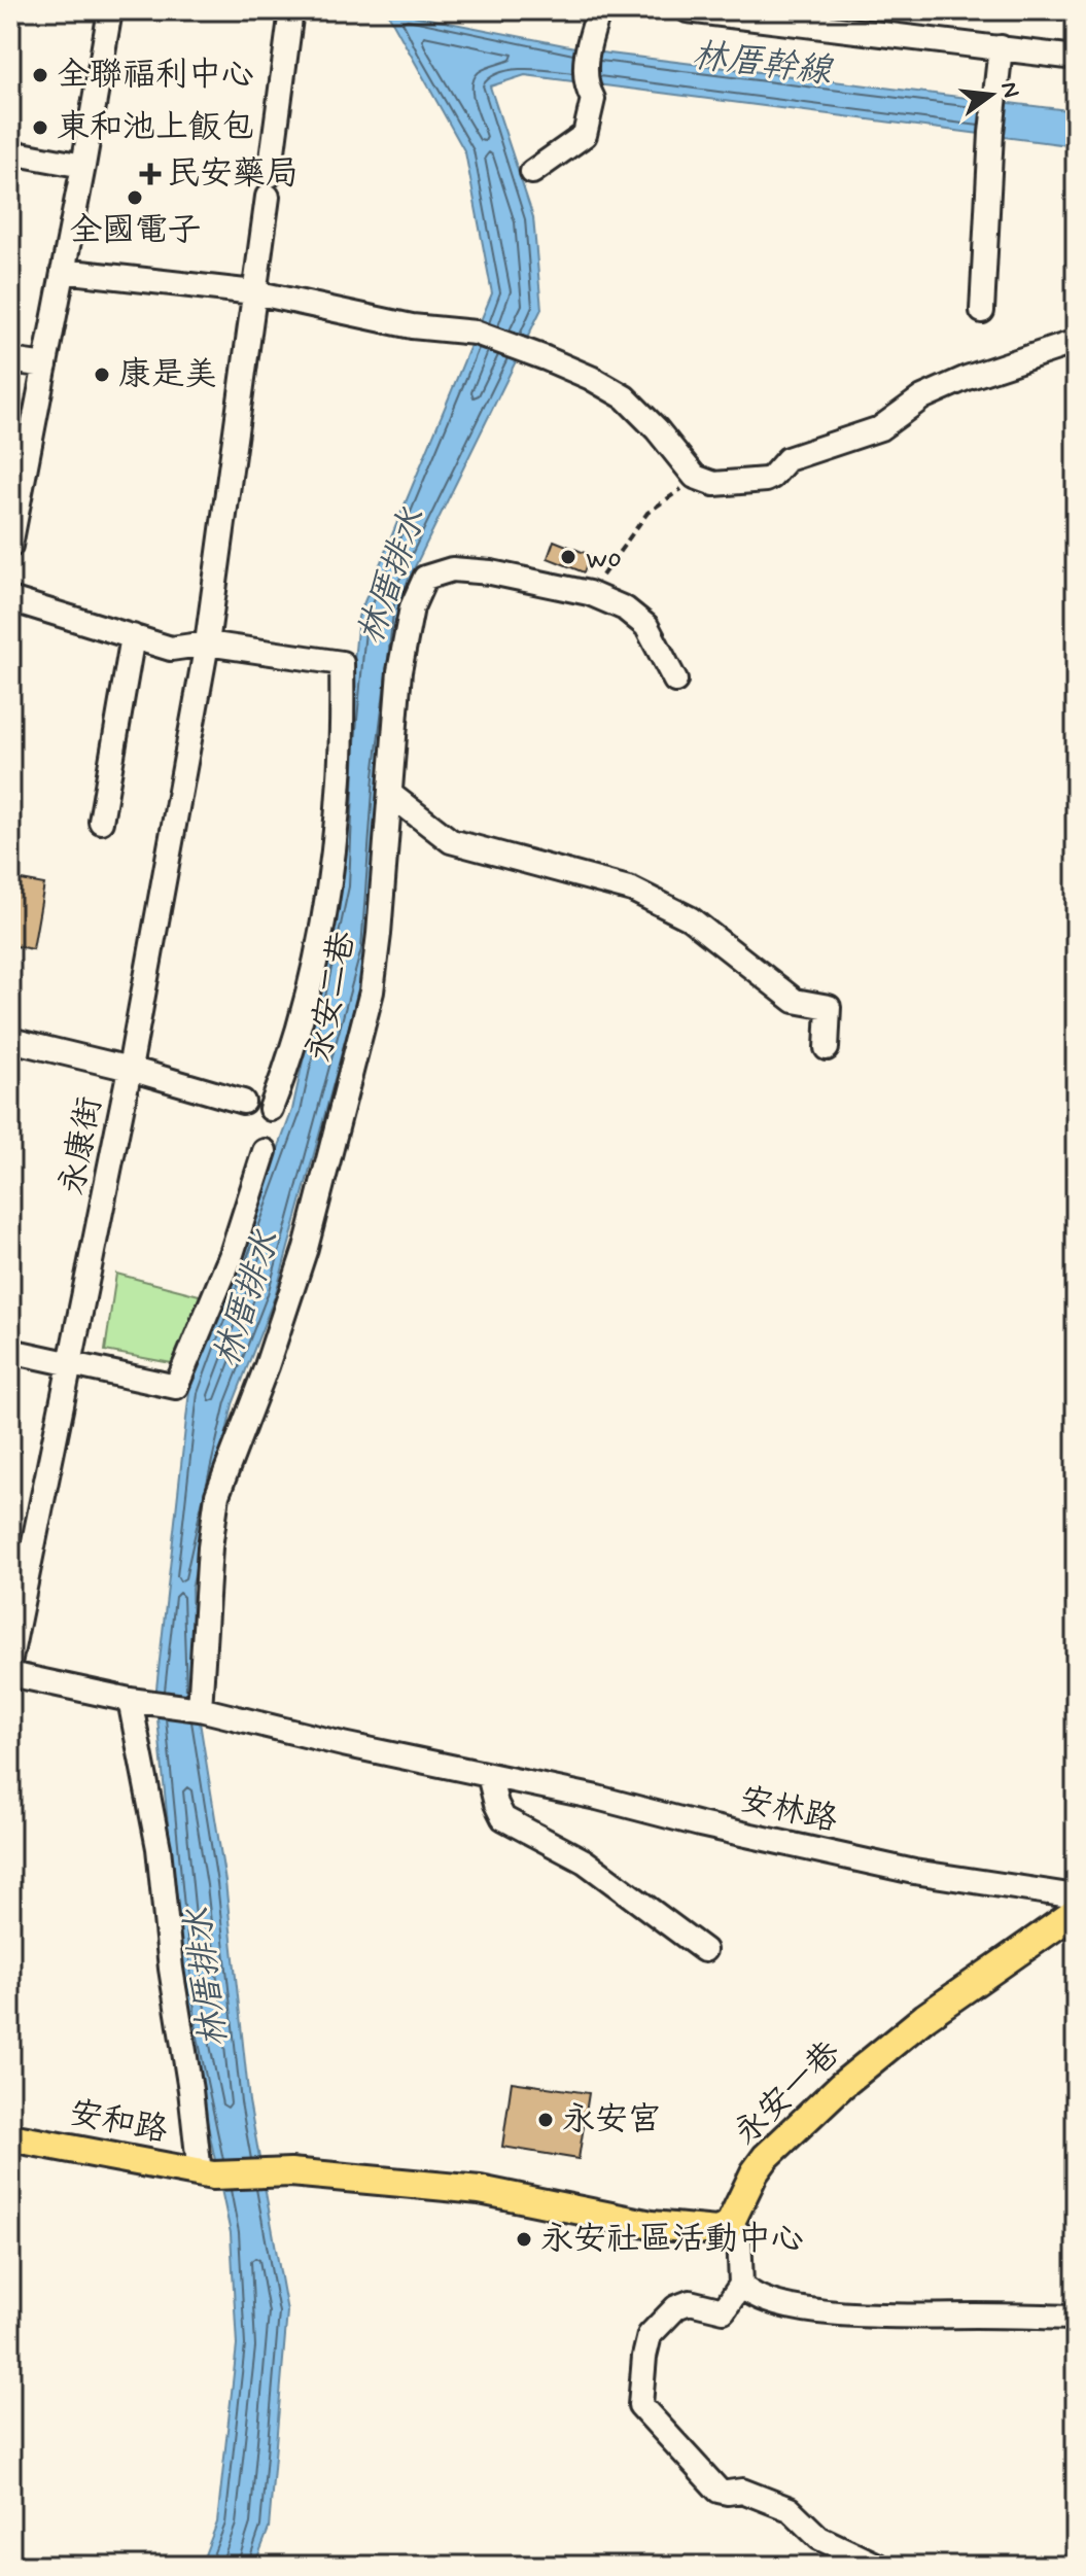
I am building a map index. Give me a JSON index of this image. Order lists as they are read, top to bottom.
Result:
{
  "streets": {
    "main road": ["永安一巷", "安和路"],
    "street": ["永安二巷", "永康街", "安林路"]
  },
  "crossings": [
    ["永安二巷", "安林路"],
    ["永安一巷", "安和路"]
  ],
  "water": ["林厝幹線", "林厝排水"],
  "places": {
    "other": [
      "全聯福利中心",
      "東和池上飯包",
      "全國電子",
      "康是美",
      "wo",
      "永安宮",
      "永安社區活動中心"
    ],
    "health": ["民安藥局"]
  },
  "north": "right"
}
